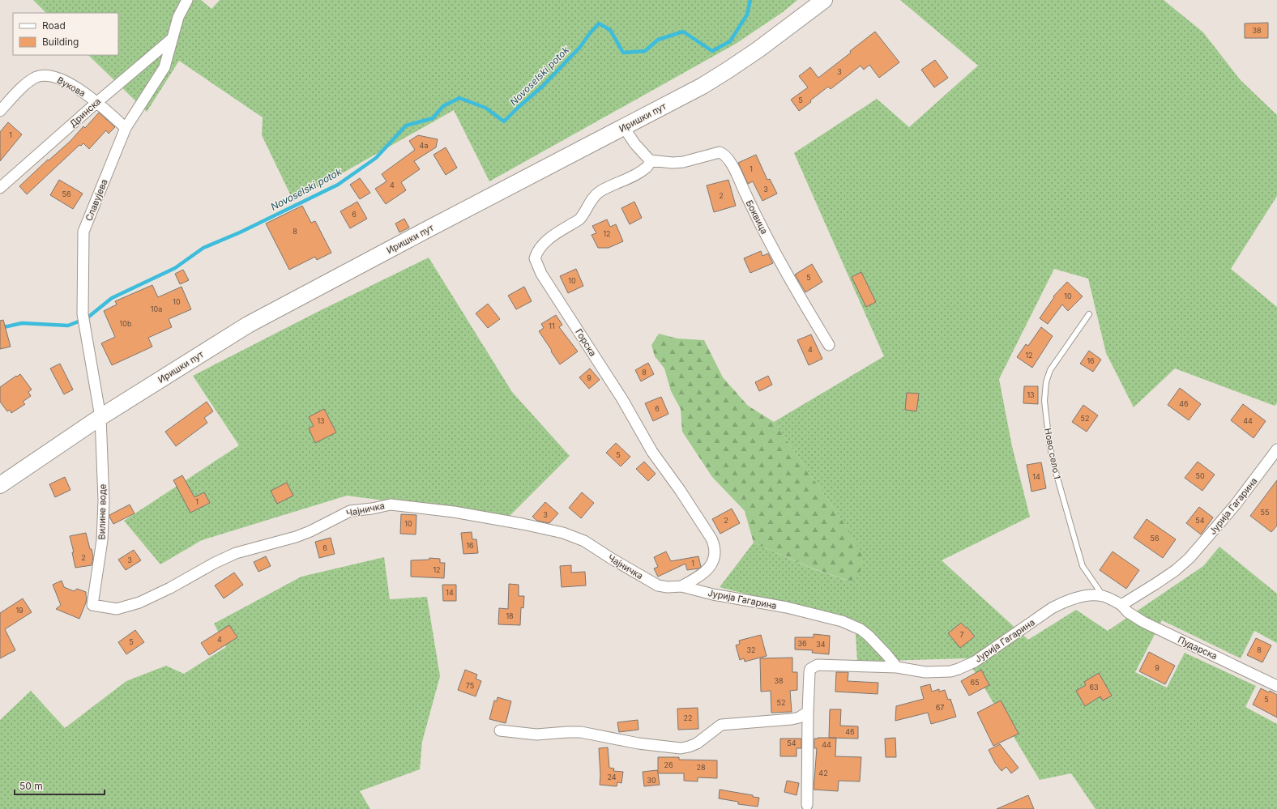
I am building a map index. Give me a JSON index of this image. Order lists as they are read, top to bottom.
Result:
{
  "streets": {
    "main road": ["Иришки пут"],
    "street": [
      "Вукова",
      "Дринска",
      "Славујева",
      "Боквица",
      "Горска",
      "Јурија Гагарина",
      "Чајничка",
      "Вилине воде",
      "Пударска"
    ],
    "lane": ["Ново село 1"]
  },
  "crossings": [
    ["Вукова", "Дринска"],
    ["Вукова", "Славујева"],
    ["Дринска", "Славујева"],
    ["Иришки пут", "Славујева"],
    ["Иришки пут", "Вилине воде"],
    ["Славујева", "Вилине воде"],
    ["Боквица", "Горска"],
    ["Горска", "Јурија Гагарина"],
    ["Горска", "Чајничка"],
    ["Ново село 1", "Јурија Гагарина"],
    ["Јурија Гагарина", "Чајничка"],
    ["Јурија Гагарина", "Пударска"],
    ["Чајничка", "Вилине воде"]
  ],
  "water": ["Novoselski potok"],
  "house_numbers": [
    "38",
    "3",
    "5",
    "1",
    "4a",
    "1",
    "4",
    "3",
    "56",
    "2",
    "6",
    "8",
    "12",
    "5",
    "10",
    "10",
    "10",
    "10a",
    "10b",
    "11",
    "4",
    "12",
    "16",
    "8",
    "9",
    "13",
    "46",
    "6",
    "52",
    "13",
    "44",
    "5",
    "50",
    "14",
    "1",
    "55",
    "3",
    "2",
    "54",
    "10",
    "56",
    "16",
    "6",
    "2",
    "3",
    "1",
    "12",
    "14",
    "19",
    "18",
    "7",
    "4",
    "5",
    "36",
    "34",
    "32",
    "8",
    "9",
    "38",
    "65",
    "75",
    "63",
    "5",
    "52",
    "67",
    "22",
    "46",
    "54",
    "44",
    "26",
    "28",
    "42",
    "24",
    "30"
  ],
  "legend": ["Road", "Building"],
  "scale_bar": "50 m"
}
